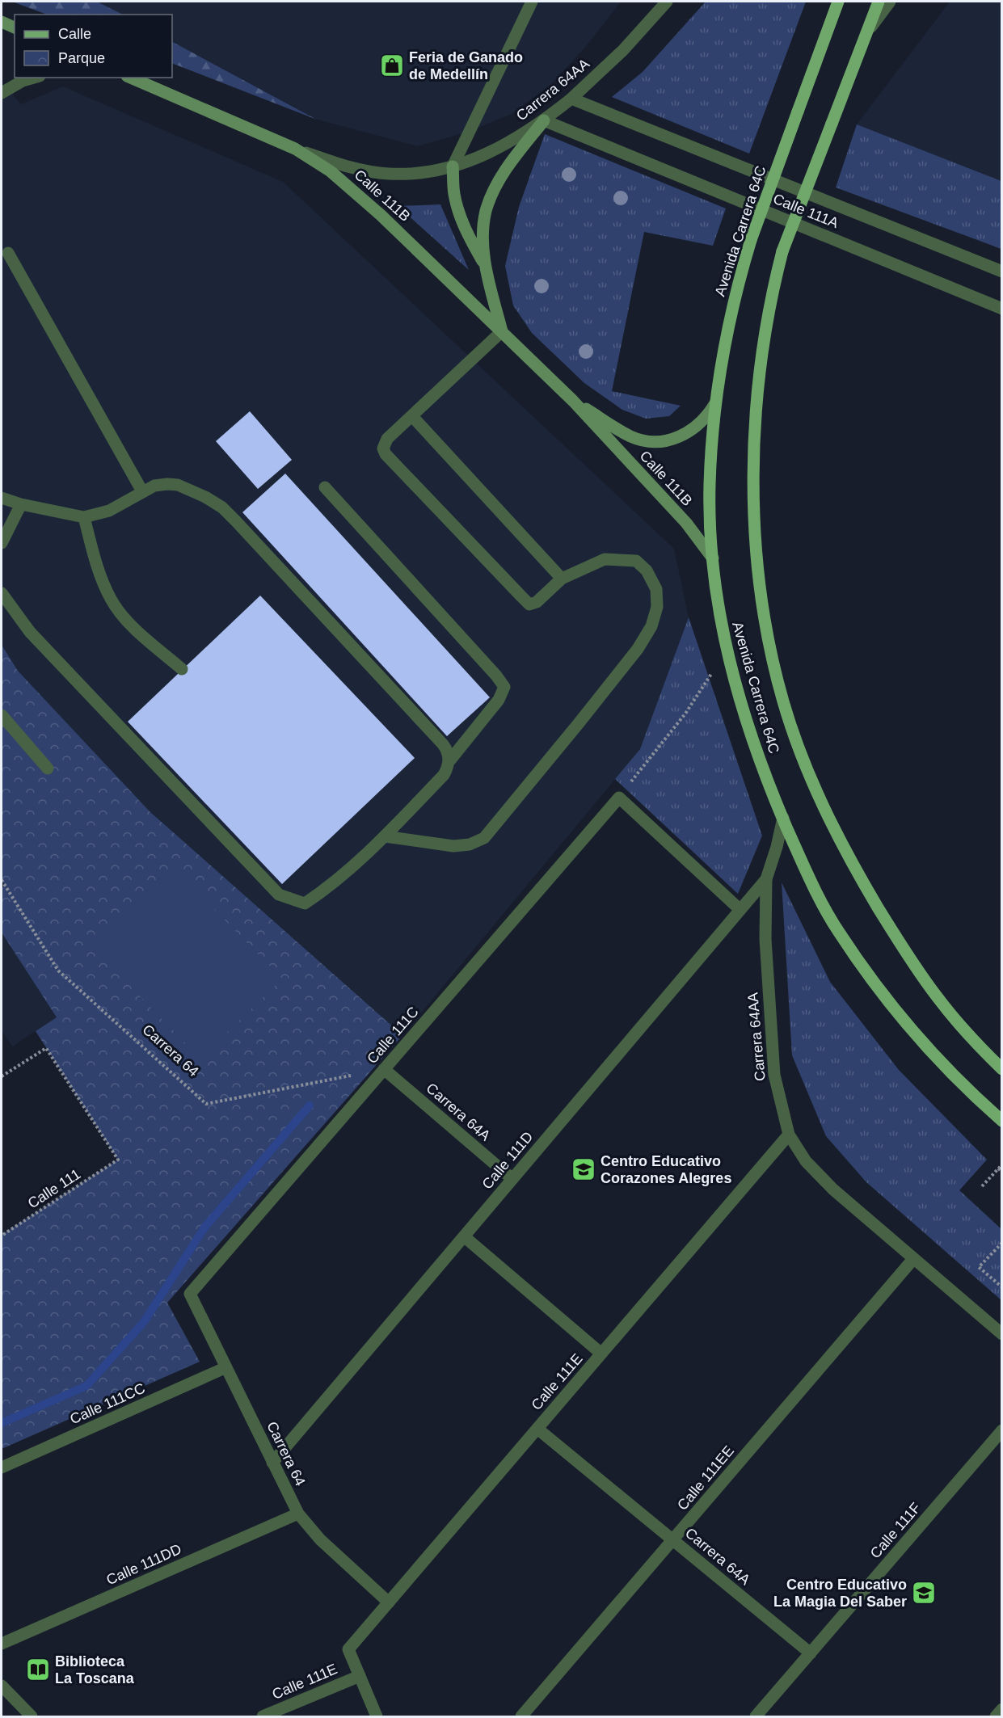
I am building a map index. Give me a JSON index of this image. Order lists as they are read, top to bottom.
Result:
{
  "streets": {
    "main road": ["Calle 111B", "Avenida Carrera 64C"],
    "street": [
      "Carrera 64AA",
      "Calle 111A",
      "Calle 111C",
      "Carrera 64",
      "Carrera 64A",
      "Calle 111D",
      "Calle 111E",
      "Calle 111CC",
      "Calle 111EE",
      "Calle 111F",
      "Calle 111DD"
    ],
    "path": ["Calle 111"]
  },
  "crossings": [
    ["Carrera 64AA", "Calle 111B"],
    ["Carrera 64AA", "Calle 111A"],
    ["Carrera 64AA", "Avenida Carrera 64C"],
    ["Carrera 64AA", "Calle 111D"],
    ["Carrera 64AA", "Calle 111E"],
    ["Carrera 64AA", "Calle 111EE"],
    ["Calle 111B", "Avenida Carrera 64C"],
    ["Calle 111C", "Carrera 64"],
    ["Calle 111C", "Carrera 64A"],
    ["Carrera 64", "Carrera 64A"],
    ["Carrera 64", "Calle 111D"],
    ["Carrera 64", "Calle 111E"],
    ["Carrera 64", "Calle 111CC"],
    ["Carrera 64", "Calle 111DD"],
    ["Carrera 64A", "Calle 111D"],
    ["Carrera 64A", "Calle 111E"],
    ["Carrera 64A", "Calle 111EE"],
    ["Carrera 64A", "Calle 111F"]
  ],
  "places": {
    "shop": ["Feria de Ganado de Medellín"],
    "school or university": ["Centro Educativo Corazones Alegres", "Centro Educativo La Magia Del Saber"],
    "library": ["Biblioteca La Toscana"]
  },
  "legend": ["Calle", "Parque"]
}
